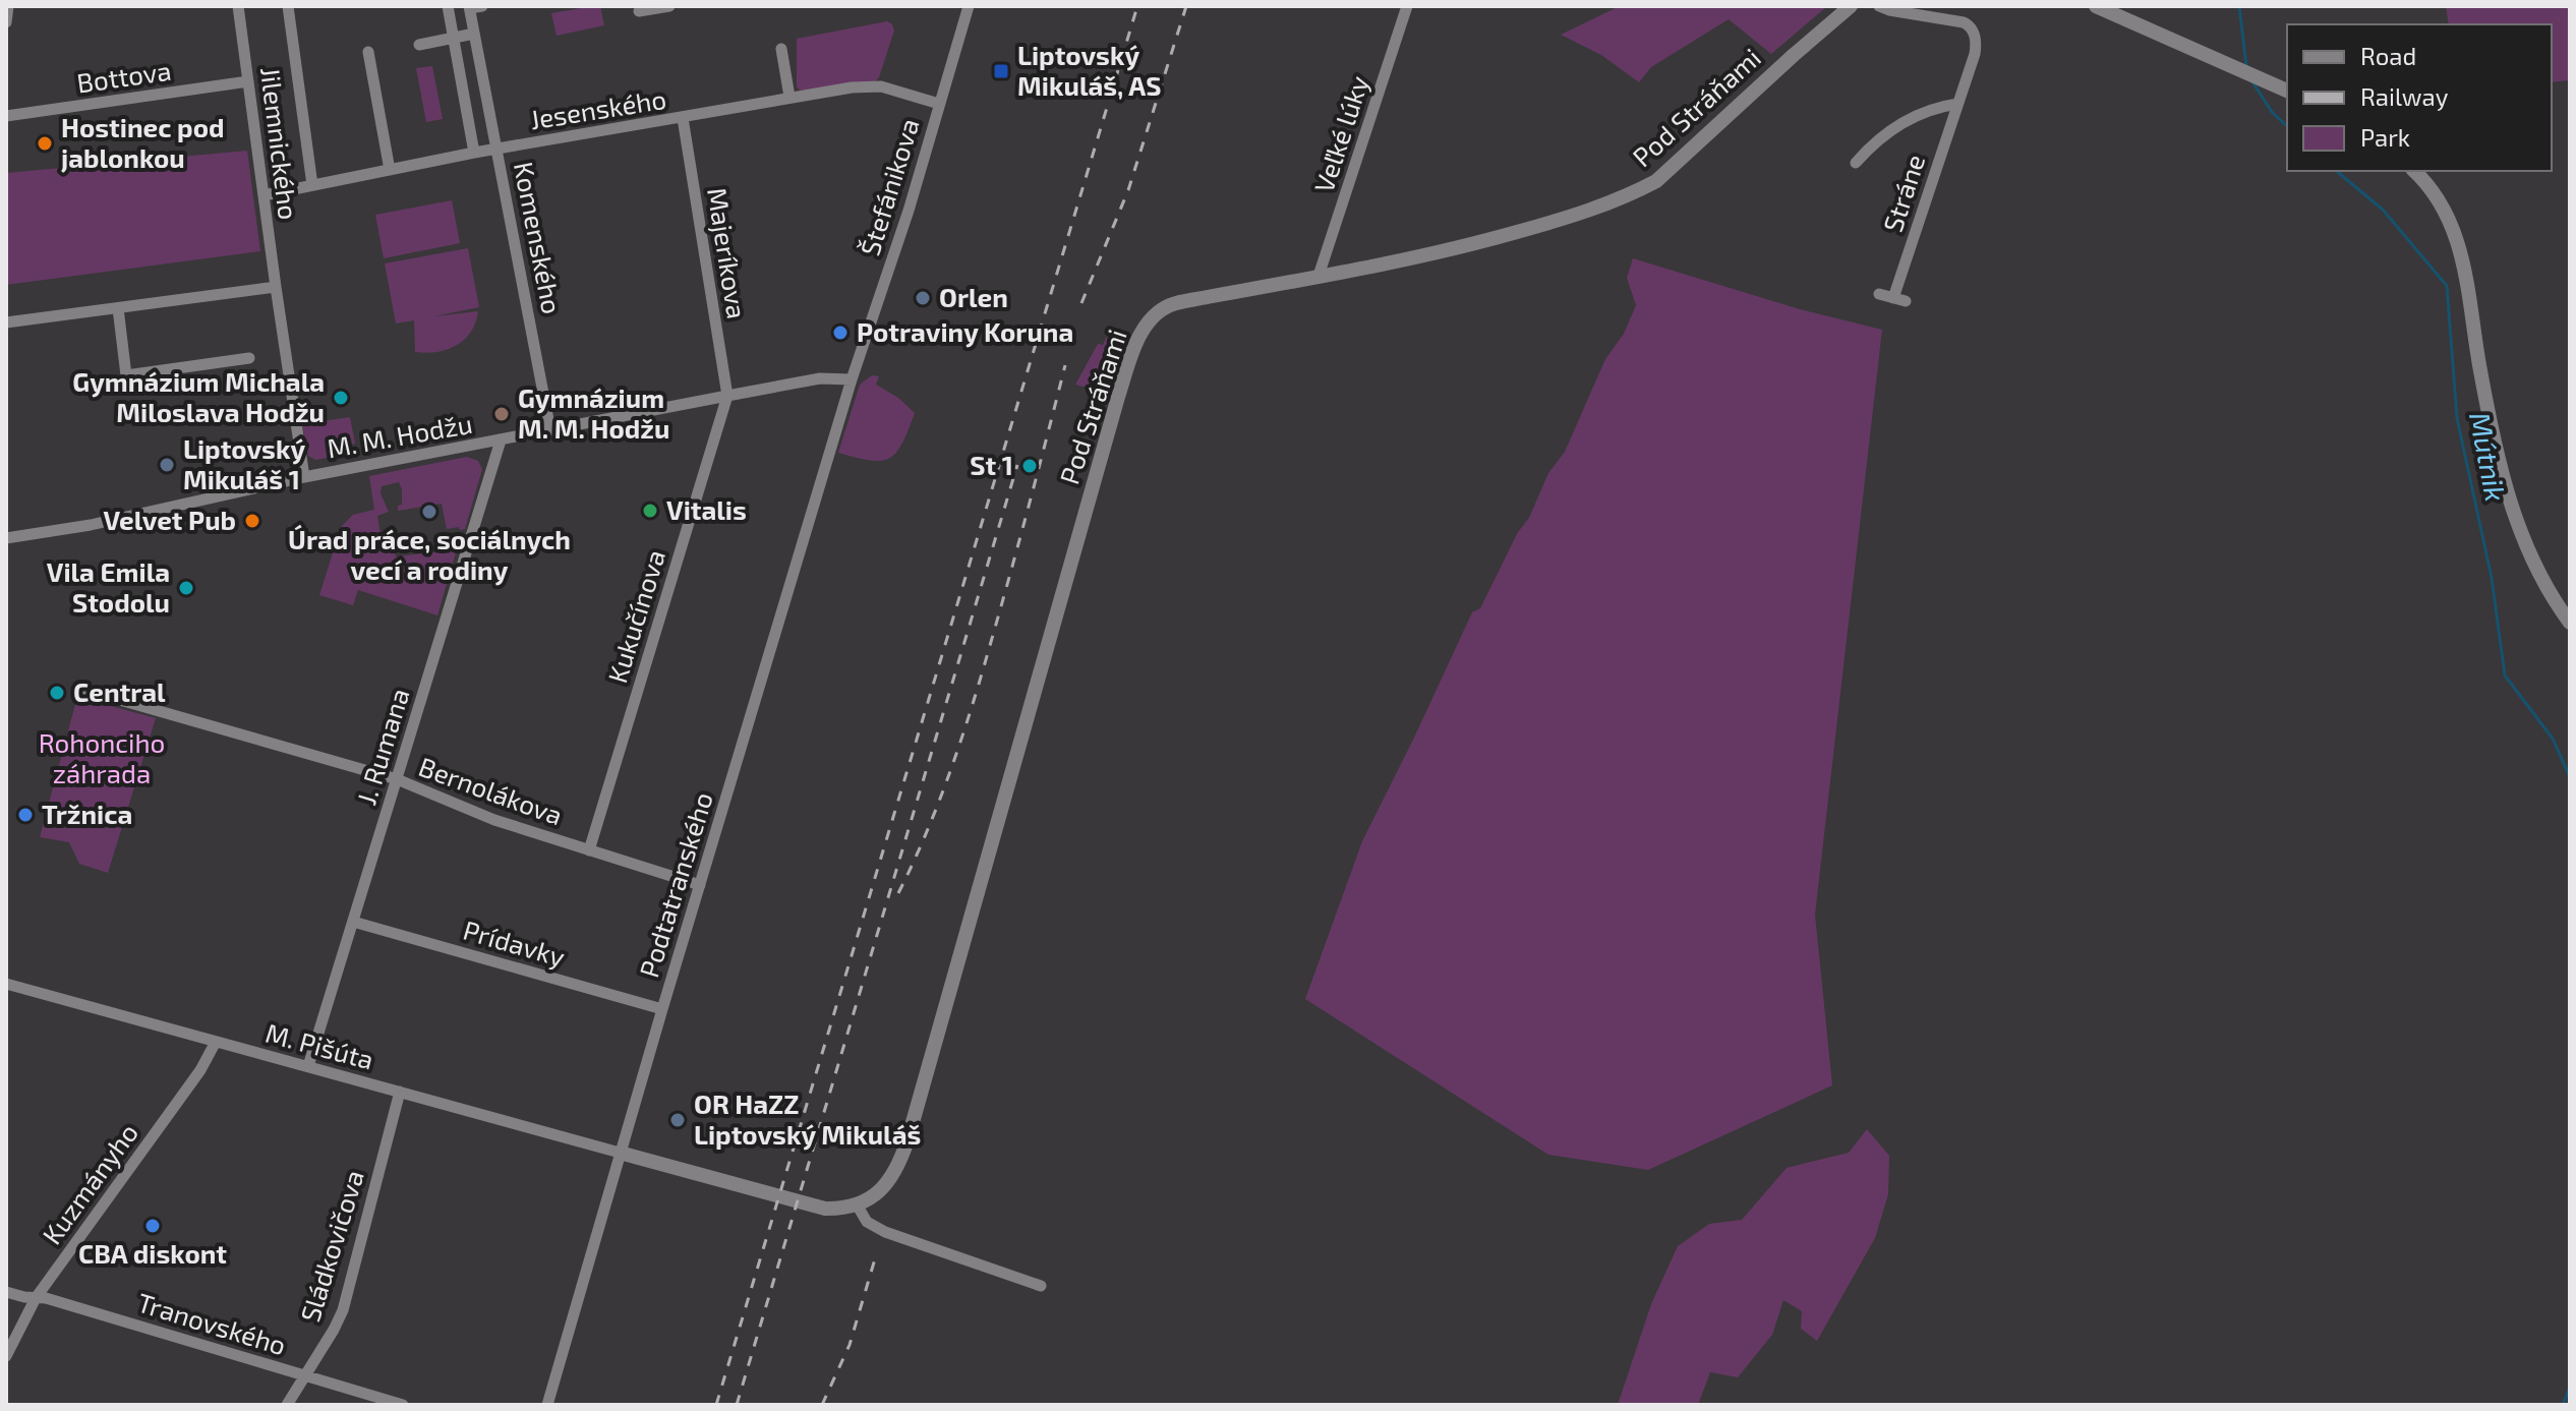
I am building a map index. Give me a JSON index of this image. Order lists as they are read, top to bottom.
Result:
{
  "streets": {
    "street": [
      "Bottova",
      "Pod Stráňami",
      "Jesenského",
      "Veľké lúky",
      "Jilemnického",
      "Štefánikova",
      "Stráne",
      "Komenského",
      "Majeríkova",
      "M. M. Hodžu",
      "Kukučínova",
      "J. Rumana",
      "Bernolákova",
      "Podtatranského",
      "Prídavky",
      "M. Pišúta",
      "Kuzmányho",
      "Sládkovičova",
      "Tranovského"
    ]
  },
  "crossings": [
    ["Bottova", "Jilemnického"],
    ["Pod Stráňami", "Veľké lúky"],
    ["Jesenského", "Jilemnického"],
    ["Jesenského", "Štefánikova"],
    ["Jesenského", "Komenského"],
    ["Jesenského", "Majeríkova"],
    ["Jilemnického", "M. M. Hodžu"],
    ["Štefánikova", "M. M. Hodžu"],
    ["Štefánikova", "Podtatranského"],
    ["Komenského", "M. M. Hodžu"],
    ["Majeríkova", "M. M. Hodžu"],
    ["Majeríkova", "Kukučínova"],
    ["M. M. Hodžu", "Kukučínova"],
    ["M. M. Hodžu", "J. Rumana"],
    ["M. M. Hodžu", "Podtatranského"],
    ["Kukučínova", "Bernolákova"],
    ["J. Rumana", "Bernolákova"],
    ["J. Rumana", "Prídavky"],
    ["J. Rumana", "M. Pišúta"],
    ["Bernolákova", "Podtatranského"],
    ["Podtatranského", "Prídavky"],
    ["Podtatranského", "M. Pišúta"],
    ["M. Pišúta", "Kuzmányho"],
    ["M. Pišúta", "Sládkovičova"],
    ["Kuzmányho", "Tranovského"],
    ["Sládkovičova", "Tranovského"]
  ],
  "water": ["Mútnik"],
  "parks": ["Rohonciho záhrada"],
  "places": {
    "transit": ["Liptovský Mikuláš, AS"],
    "other": [
      "Hostinec pod jablonkou",
      "Orlen",
      "Potraviny Koruna",
      "Gymnázium Michala Miloslava Hodžu",
      "Gymnázium M. M. Hodžu",
      "Liptovský Mikuláš 1",
      "St 1",
      "Vitalis",
      "Úrad práce, sociálnych vecí a rodiny",
      "Velvet Pub",
      "Vila Emila Stodolu",
      "Central",
      "Tržnica",
      "OR HaZZ Liptovský Mikuláš",
      "CBA diskont"
    ]
  },
  "legend": ["Road", "Railway", "Park"]
}
